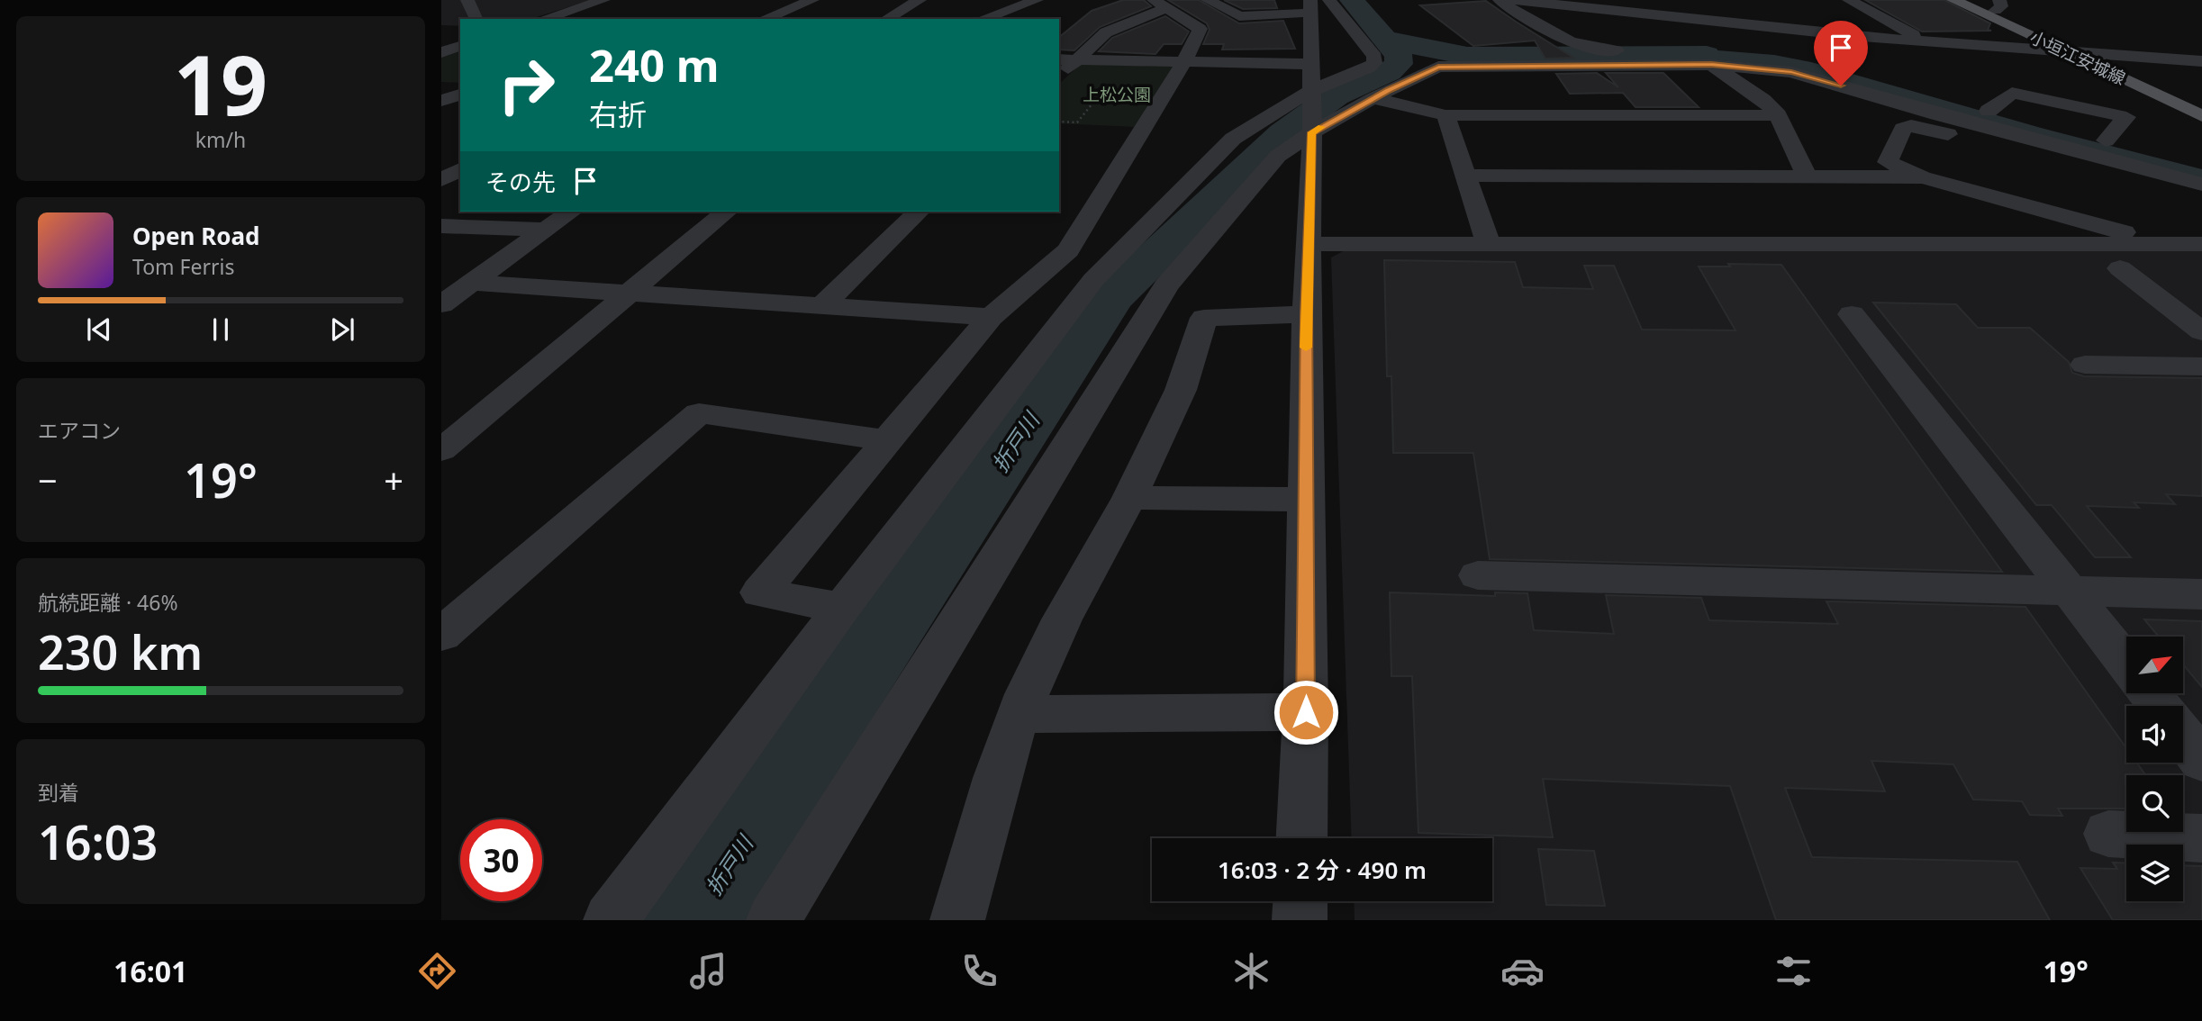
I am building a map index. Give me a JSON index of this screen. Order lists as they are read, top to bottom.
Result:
{
  "streets": {
    "main road": ["小垣江安城線"]
  },
  "water": ["折戸川"],
  "parks": ["上松公園"],
  "north": "top right",
  "page": {
    "tile": [
      ["19", "km/h"],
      "エアコン",
      ["航続距離 · 46%", "230 km"],
      ["到着", "16:03"]
    ],
    "turn": ["240 m", "右折"],
    "then": "その先",
    "song": ["Open Road", "Tom Ferris"],
    "heat": ["−", "19°", "+"],
    "limit": "30",
    "trip": "16:03 · 2 分 · 490 m",
    "tabs": ["16:01", "19°"]
  }
}
